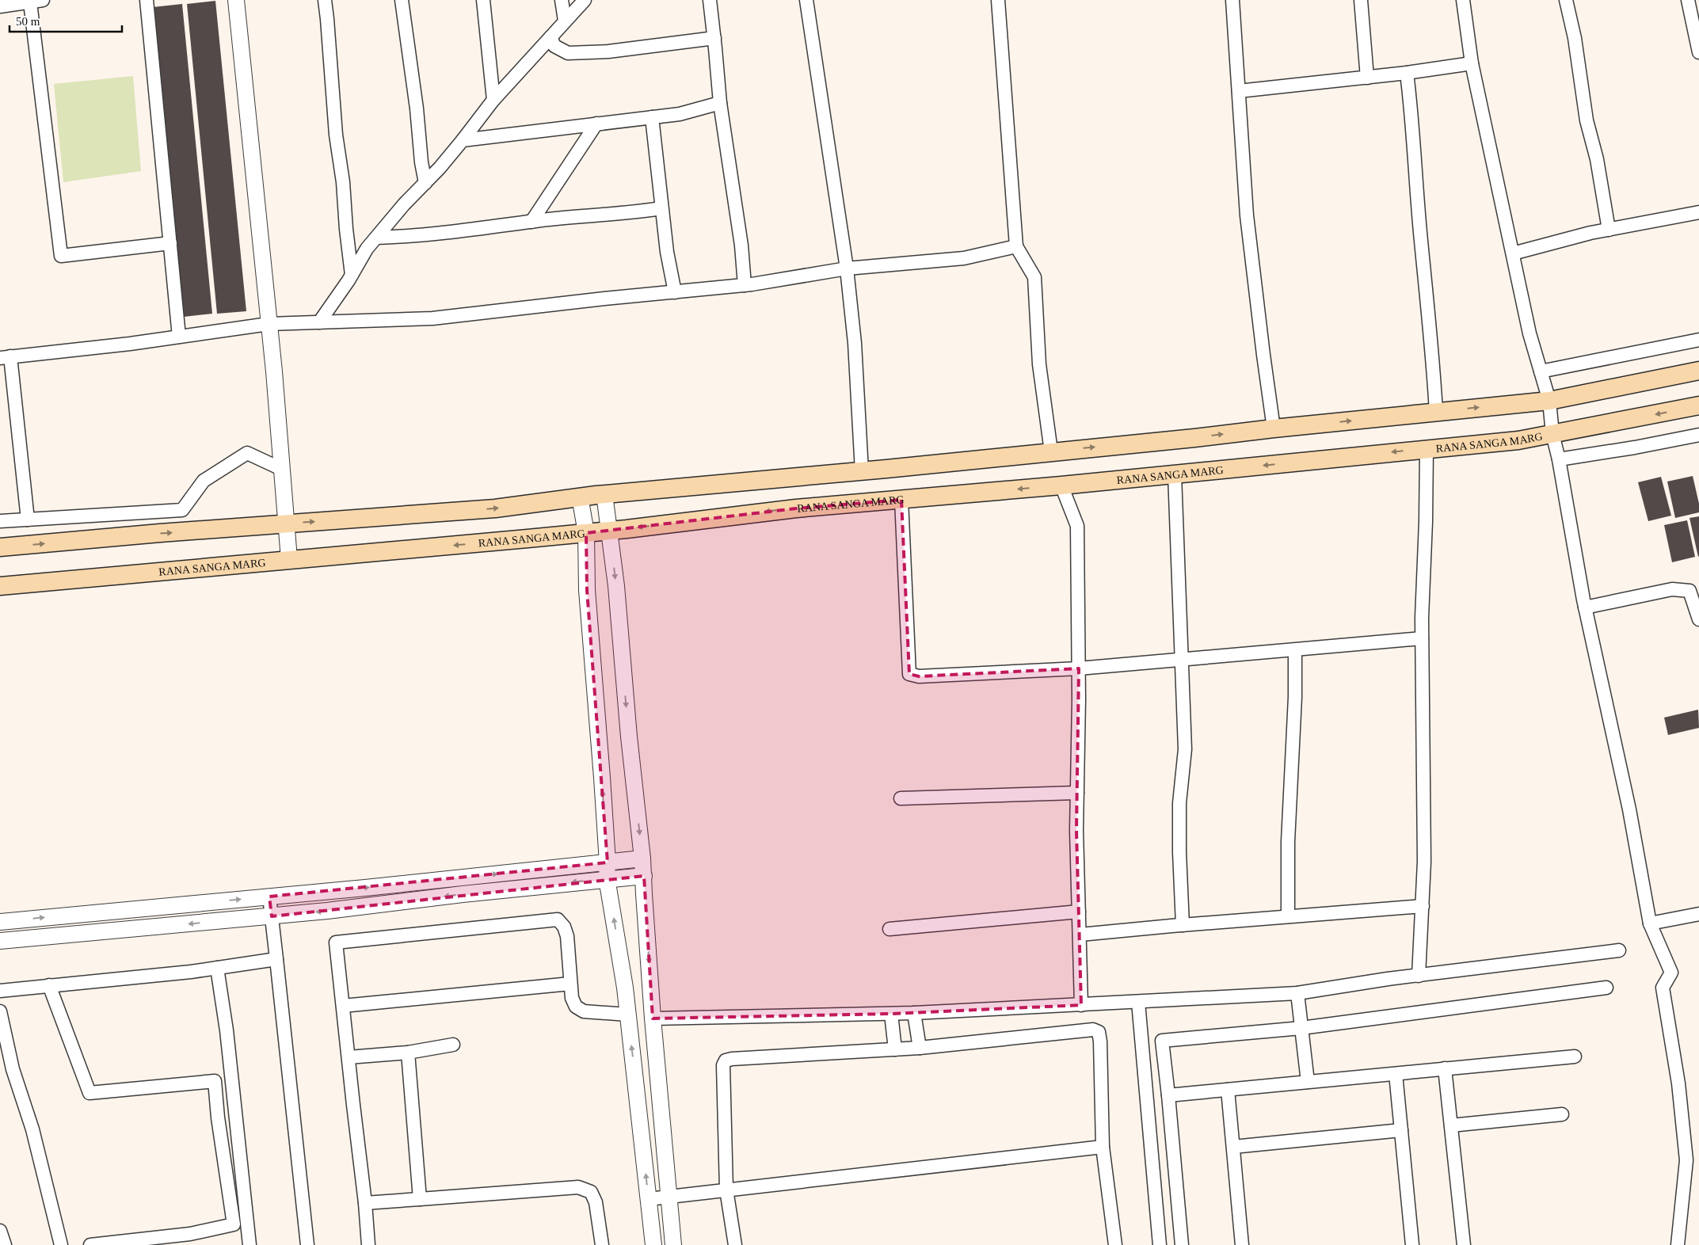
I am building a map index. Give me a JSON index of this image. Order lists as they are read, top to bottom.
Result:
{
  "streets": {
    "main road": ["RANA SANGA MARG"]
  },
  "scale_bar": "50 m"
}
